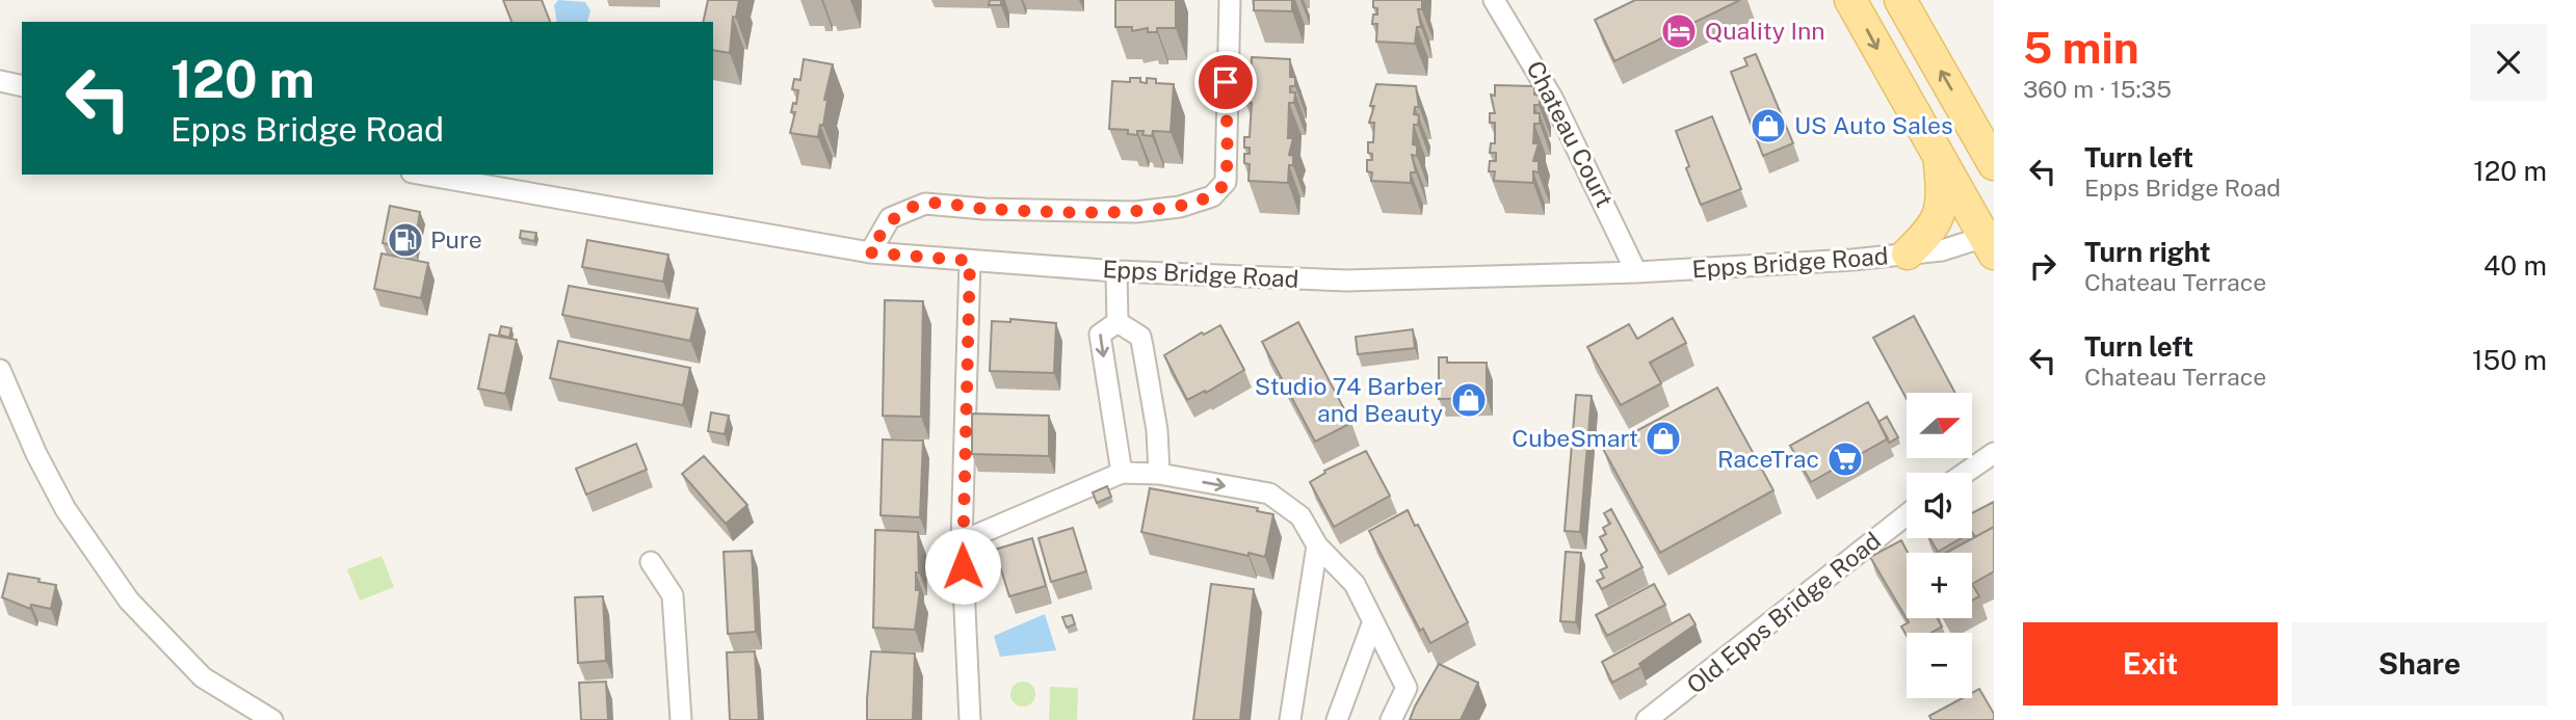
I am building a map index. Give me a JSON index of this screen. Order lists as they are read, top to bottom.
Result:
{
  "streets": {
    "street": ["Chateau Court", "Epps Bridge Road", "Old Epps Bridge Road"]
  },
  "crossings": [
    ["Chateau Court", "Epps Bridge Road"]
  ],
  "places": {
    "hotel": ["Quality Inn"],
    "shop": ["US Auto Sales", "Studio 74 Barber and Beauty", "CubeSmart"],
    "fuel station": ["Pure"],
    "supermarket": ["RaceTrac"]
  },
  "north": "right",
  "page": {
    "heading": ["5 min", "360 m · 15:35"],
    "turn": ["120 m", "Epps Bridge Road"],
    "list": [
      {
        "name": "Turn left",
        "note": "Epps Bridge Road",
        "value": "120 m"
      },
      {
        "name": "Turn right",
        "note": "Chateau Terrace",
        "value": "40 m"
      },
      {
        "name": "Turn left",
        "note": "Chateau Terrace",
        "value": "150 m"
      }
    ],
    "map_buttons": ["+", "−"],
    "buttons": ["Exit", "Share"]
  }
}
